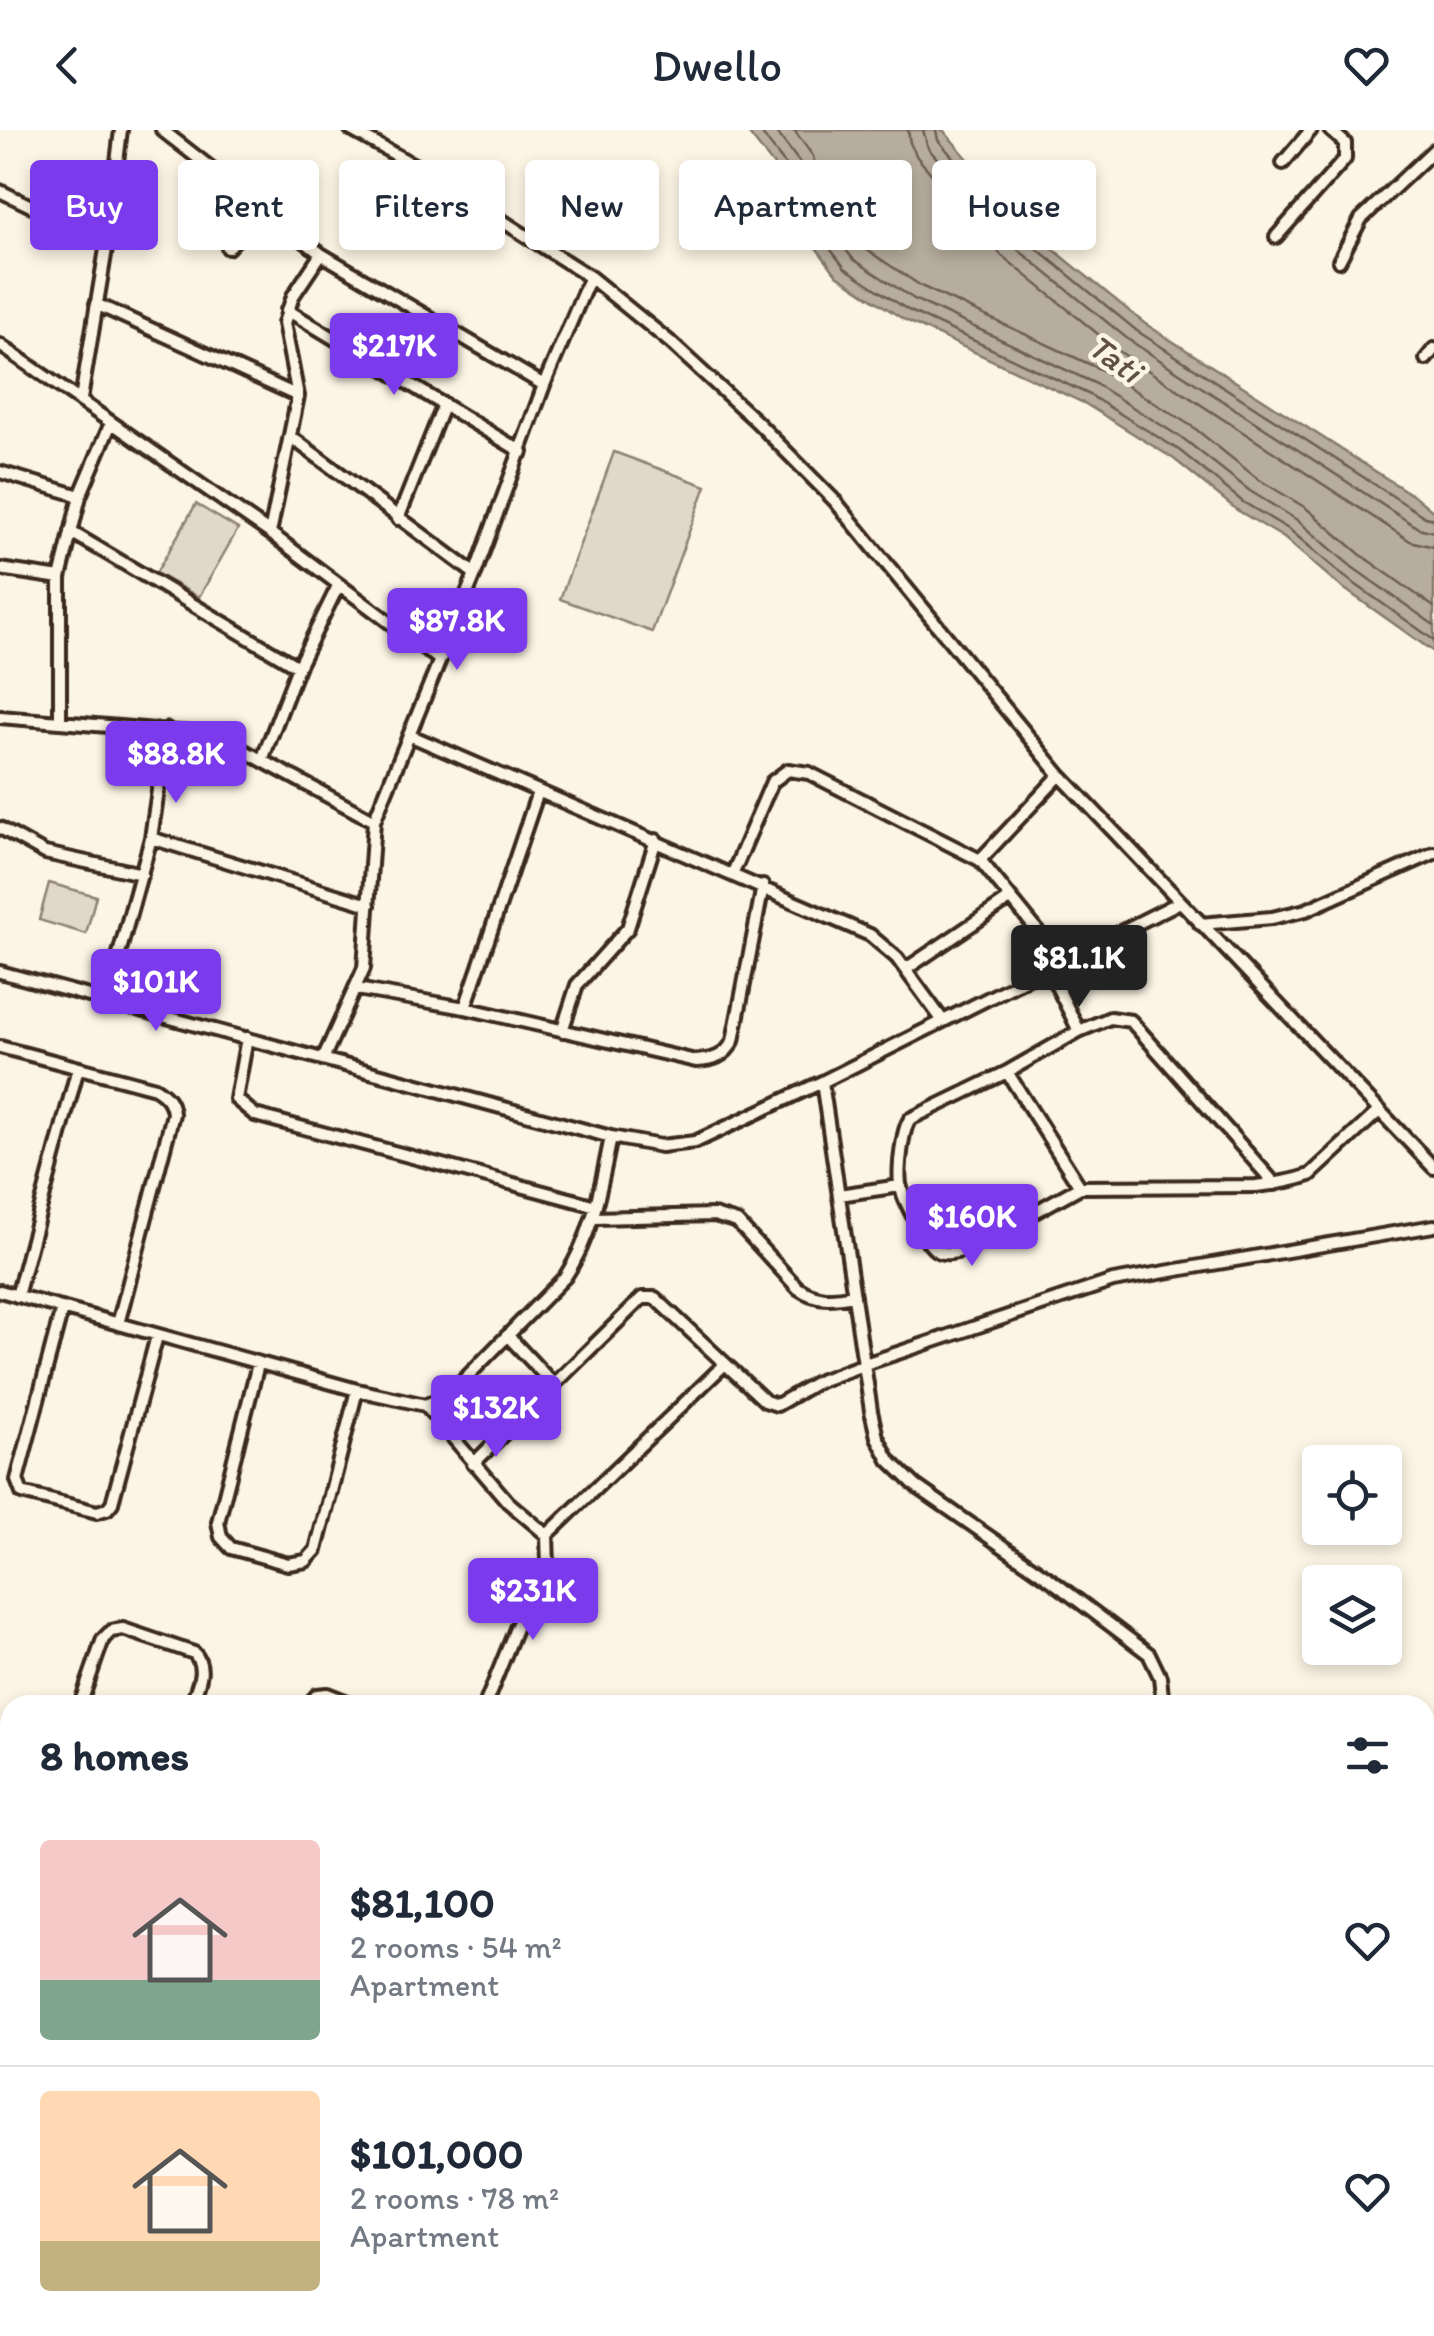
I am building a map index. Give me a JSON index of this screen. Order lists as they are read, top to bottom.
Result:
{
  "water": ["Tati"],
  "page": {
    "header": "Dwello",
    "chip": [
      "Buy",
      "Rent",
      "Filters",
      "New",
      "Apartment",
      "House"
    ],
    "price": [
      "$217K",
      "$87.8K",
      "$88.8K",
      "$81.1K",
      "$101K",
      "$160K",
      "$132K",
      "$231K"
    ],
    "heading": "8 homes",
    "list": [
      {
        "name": "$81,100",
        "note": "2 rooms · 54 m² · Apartment"
      },
      {
        "name": "$101,000",
        "note": "2 rooms · 78 m² · Apartment"
      }
    ]
  }
}
